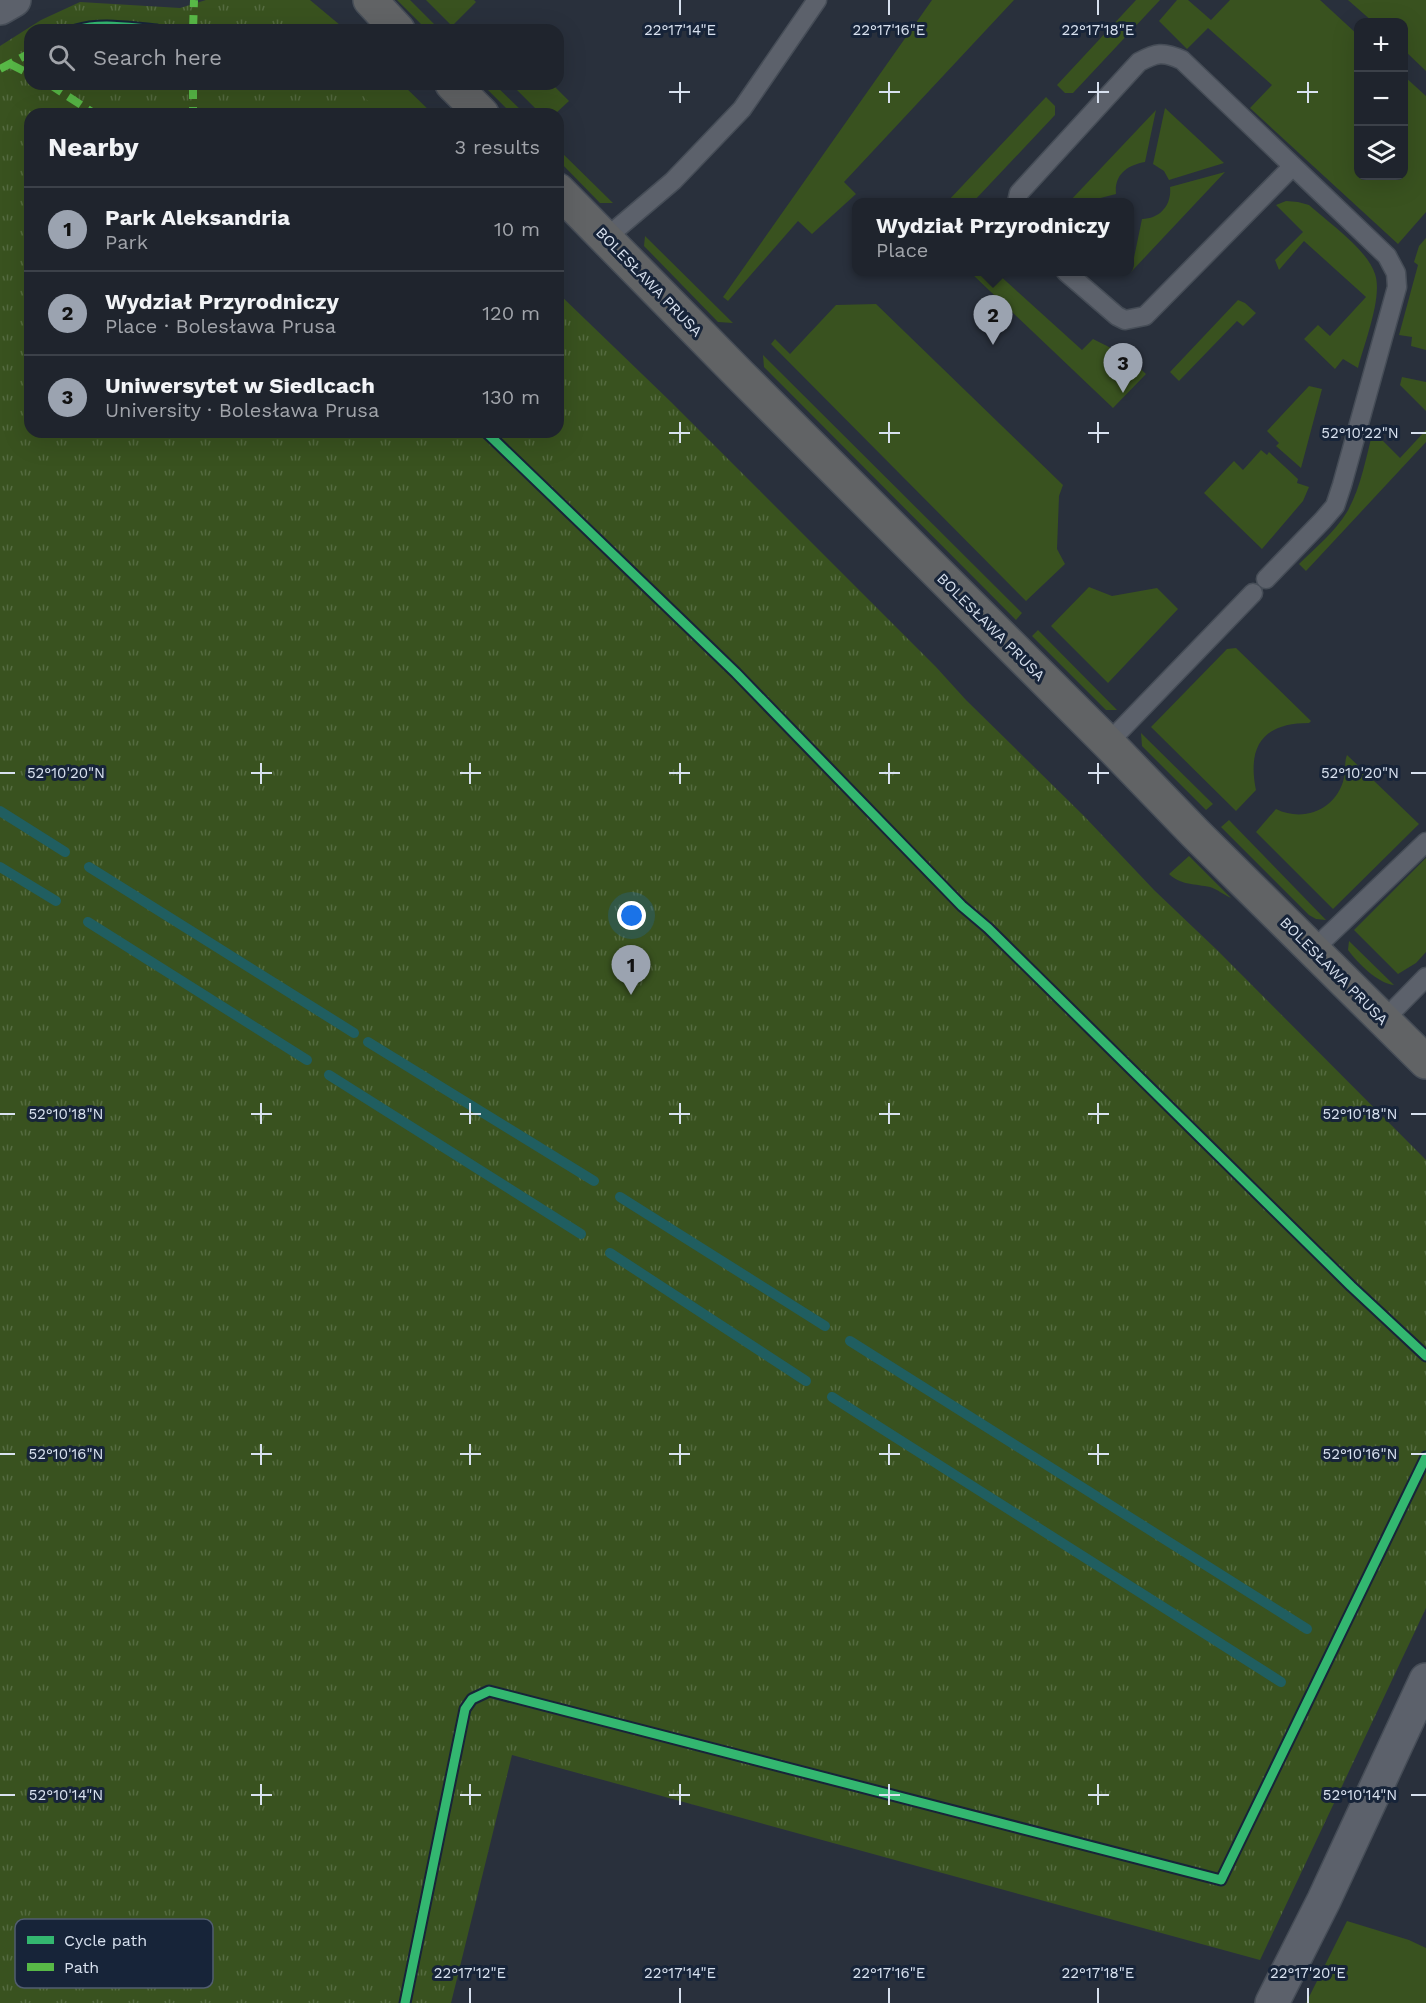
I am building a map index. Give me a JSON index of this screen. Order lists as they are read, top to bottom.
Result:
{
  "streets": {
    "main road": ["BOLESŁAWA PRUSA"]
  },
  "legend": ["Cycle path", "Path"],
  "page": {
    "map_buttons": ["+", "−"],
    "search": "Search here",
    "heading": ["Nearby", "3 results"],
    "list": [
      {
        "mark": "1",
        "name": "Park Aleksandria",
        "note": "Park",
        "value": "10 m"
      },
      {
        "mark": "2",
        "name": "Wydział Przyrodniczy",
        "note": "Place · Bolesława Prusa",
        "value": "120 m"
      },
      {
        "mark": "3",
        "name": "Uniwersytet w Siedlcach",
        "note": "University · Bolesława Prusa",
        "value": "130 m"
      }
    ],
    "popup": ["Wydział Przyrodniczy", "Place"],
    "pins": ["2", "3", "1"]
  },
  "coordinates": [
    "22°17'14\"E",
    "22°17'16\"E",
    "22°17'18\"E",
    "52°10'22\"N",
    "52°10'20\"N",
    "52°10'18\"N",
    "52°10'16\"N",
    "52°10'14\"N",
    "22°17'12\"E",
    "22°17'20\"E"
  ]
}
